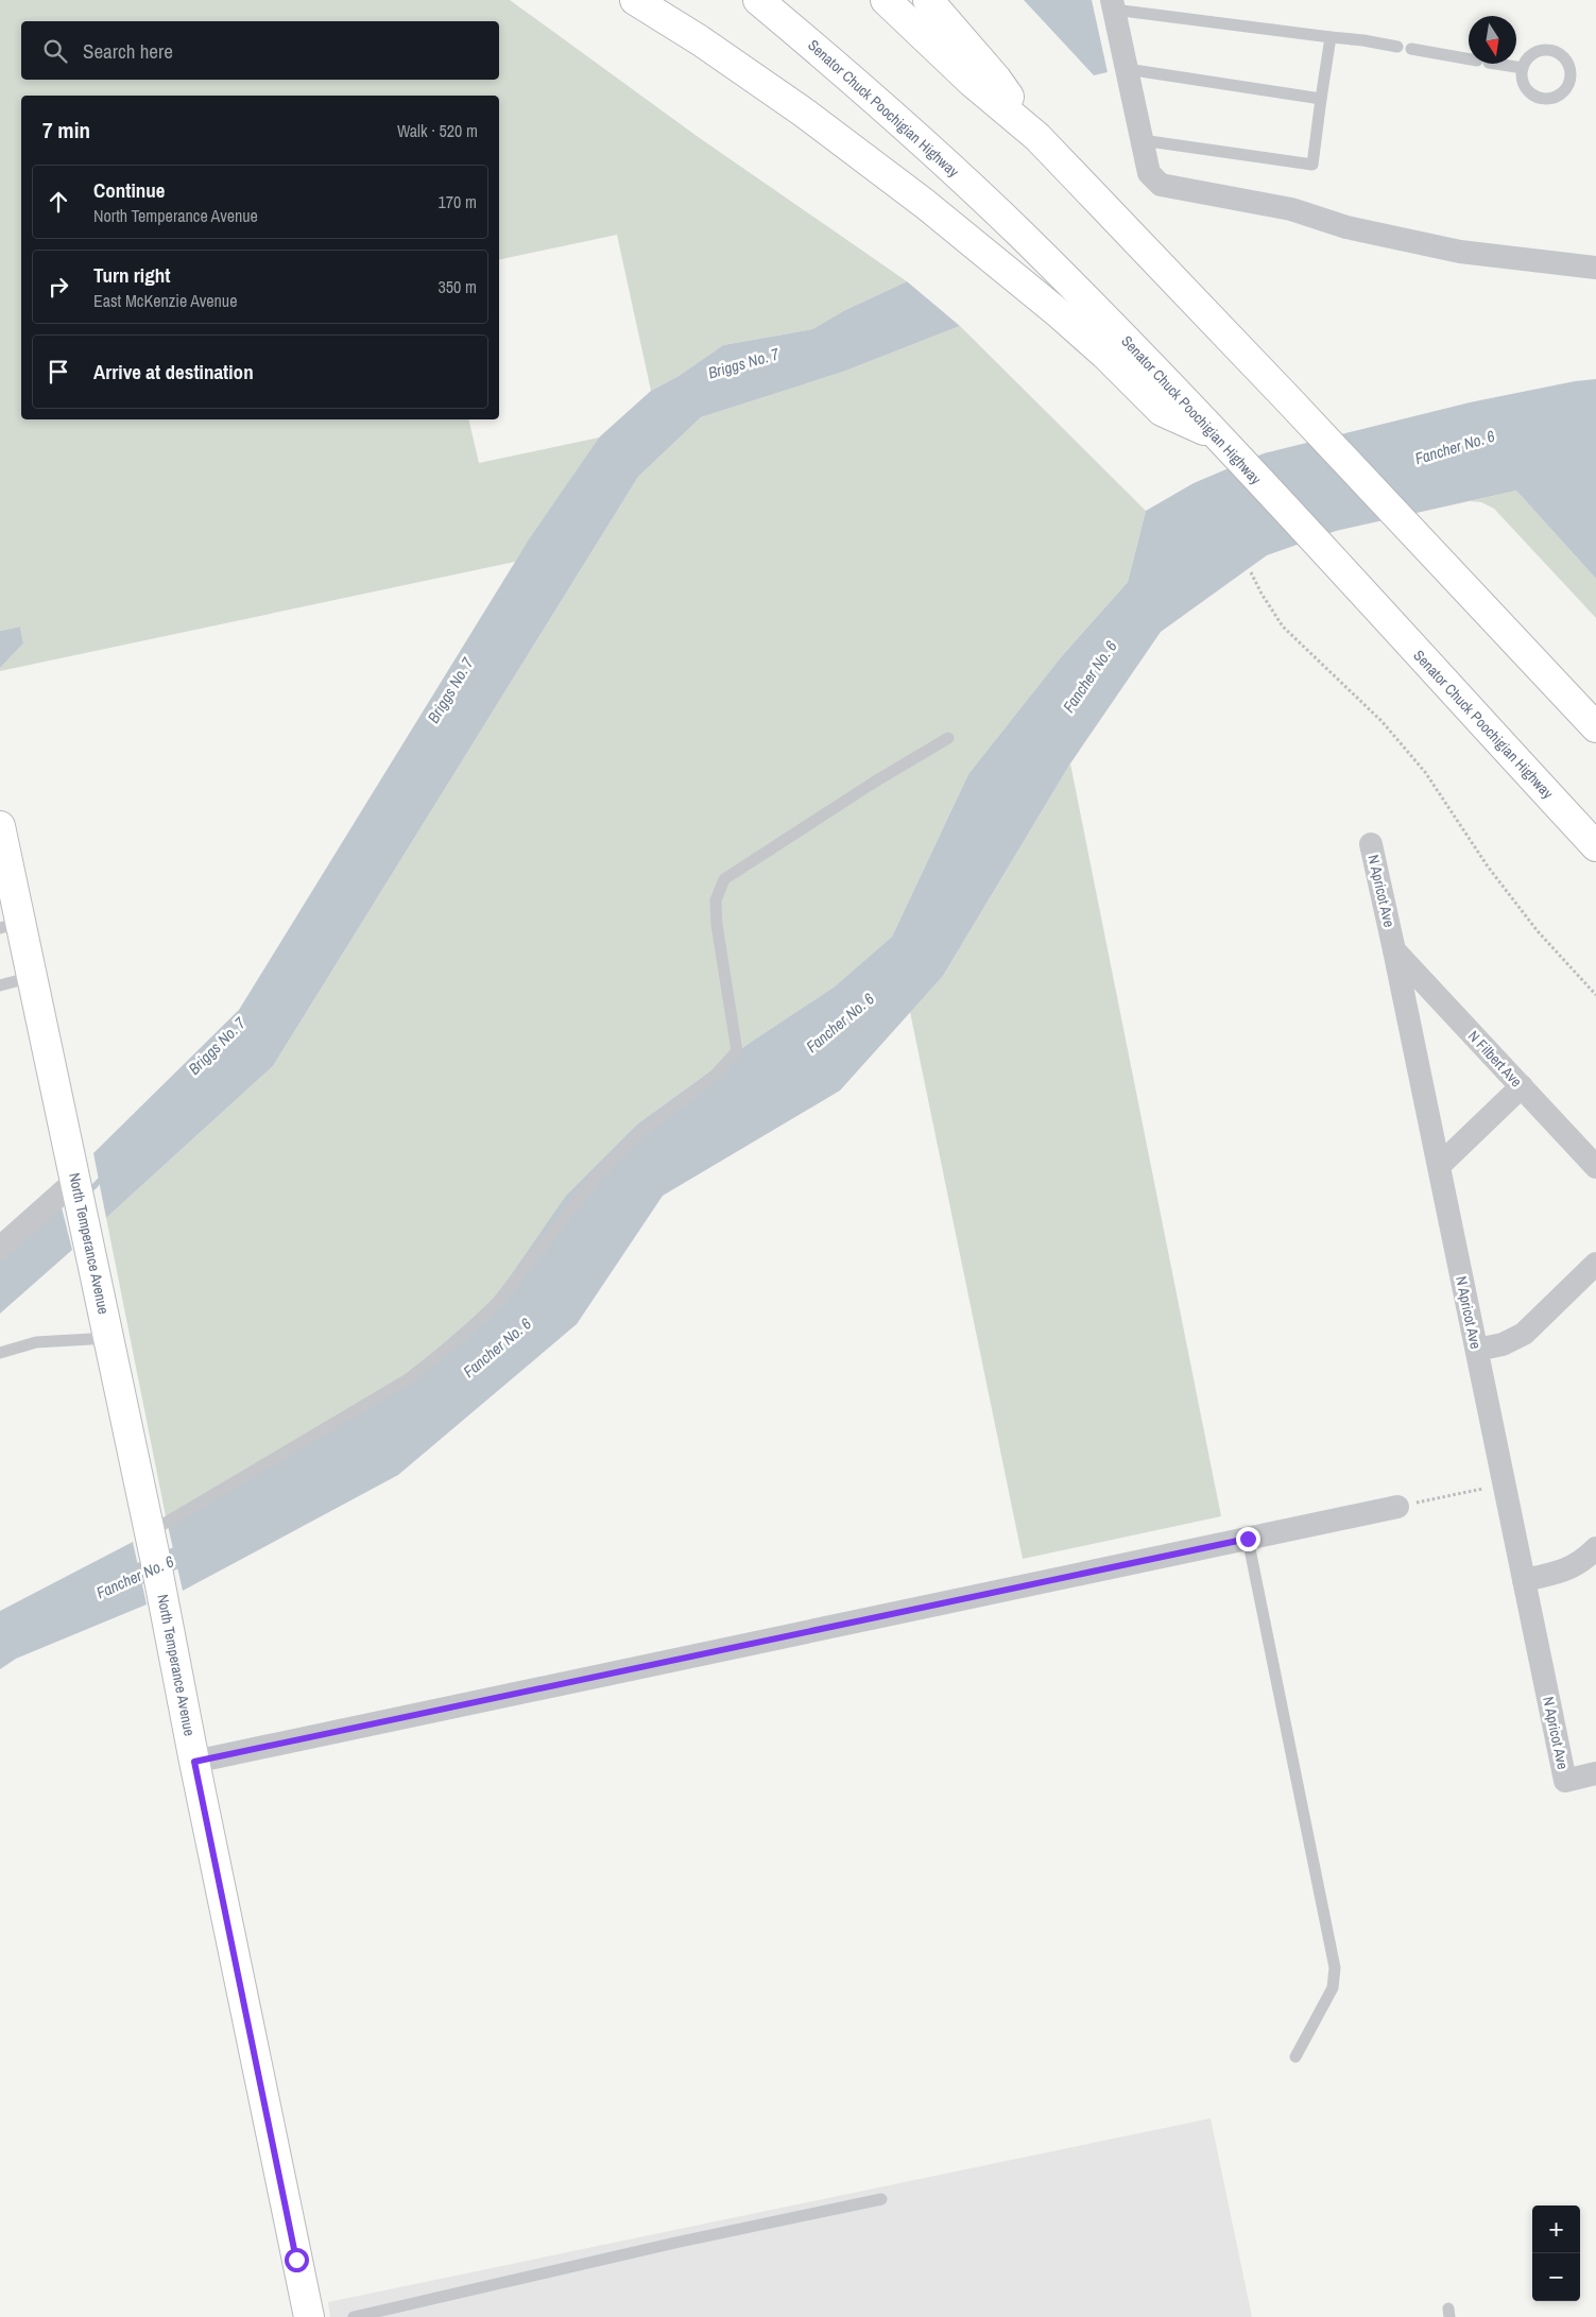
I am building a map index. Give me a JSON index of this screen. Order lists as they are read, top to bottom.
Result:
{
  "streets": {
    "main road": ["Senator Chuck Poochigian Highway", "North Temperance Avenue"],
    "street": ["N Apricot Ave", "N Filbert Ave"]
  },
  "crossings": [
    ["N Apricot Ave", "N Filbert Ave"]
  ],
  "water": ["Briggs No. 7", "Fancher No. 6"],
  "north": "bottom",
  "page": {
    "search": "Search here",
    "heading": ["7 min", "Walk · 520 m"],
    "list": [
      ["Continue", "North Temperance Avenue", "170 m"],
      ["Turn right", "East McKenzie Avenue", "350 m"],
      "Arrive at destination"
    ],
    "map_buttons": ["+", "−"]
  }
}
